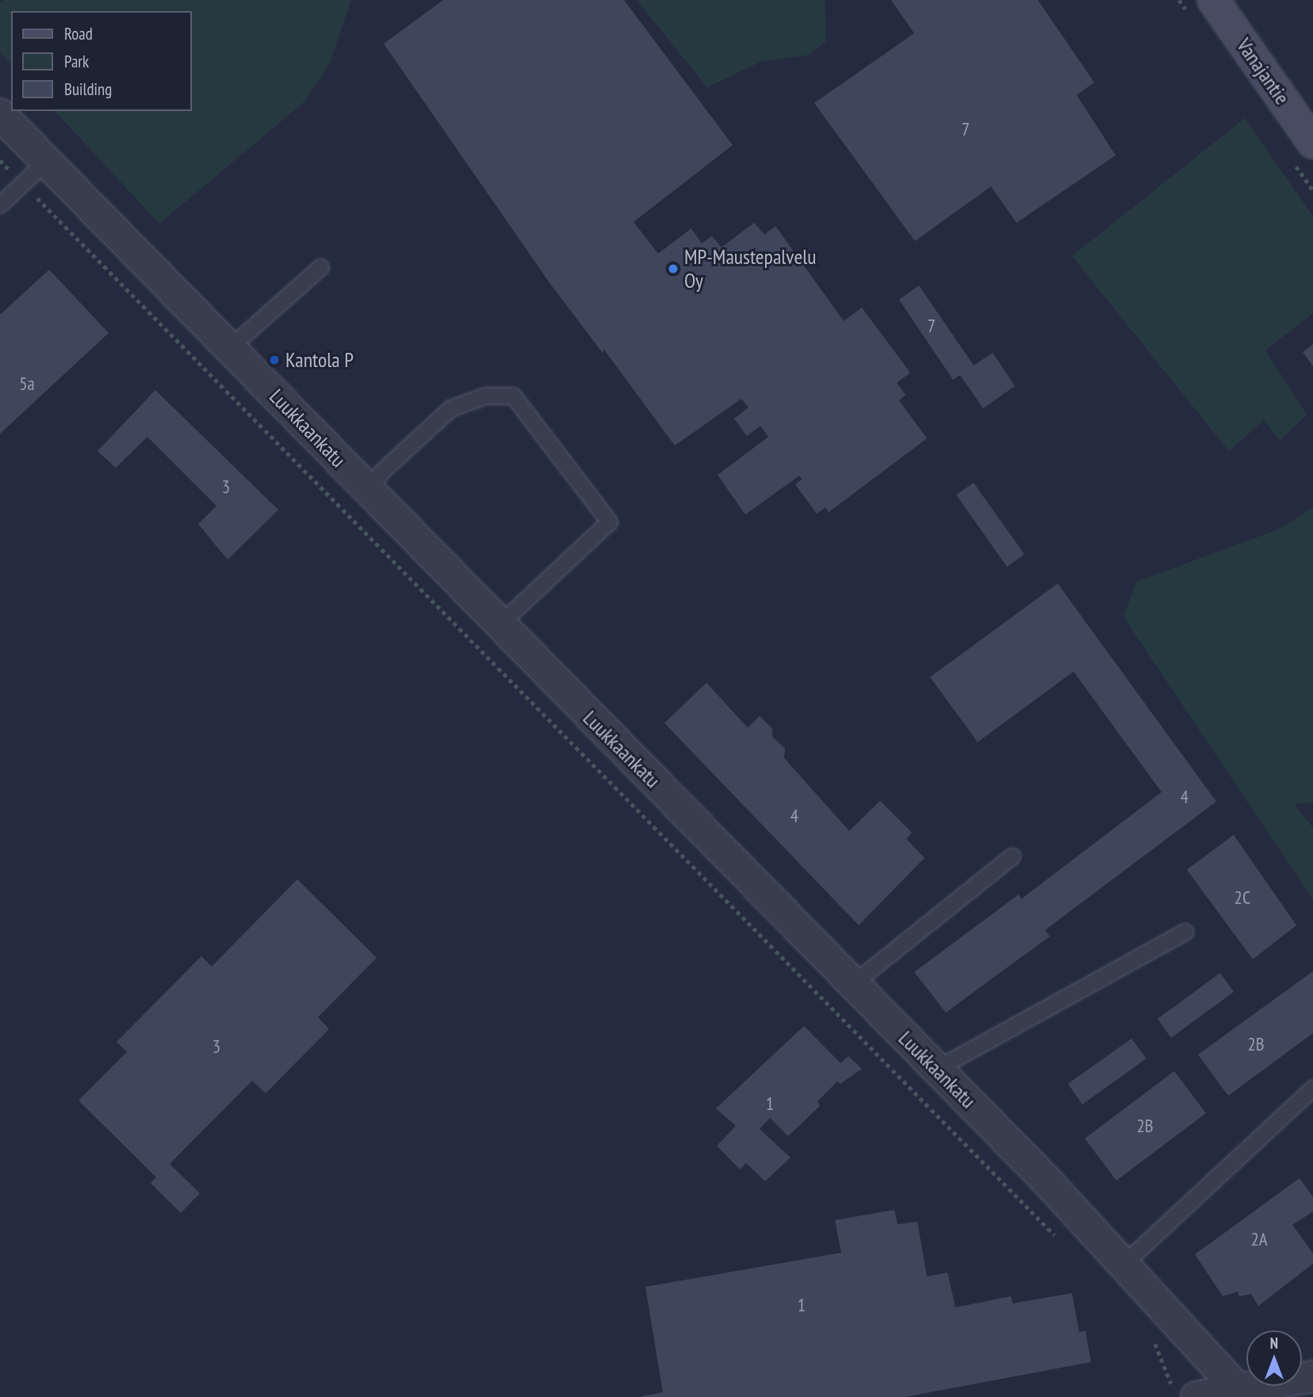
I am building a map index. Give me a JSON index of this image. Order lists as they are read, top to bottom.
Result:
{
  "streets": {
    "street": ["Vanajantie", "Luukkaankatu"]
  },
  "places": ["MP-Maustepalvelu Oy", "Kantola P"],
  "house_numbers": [
    "7",
    "7",
    "5a",
    "3",
    "4",
    "4",
    "2C",
    "2B",
    "3",
    "1",
    "2B",
    "2A",
    "1"
  ],
  "legend": ["Road", "Park", "Building"],
  "north": "top"
}
